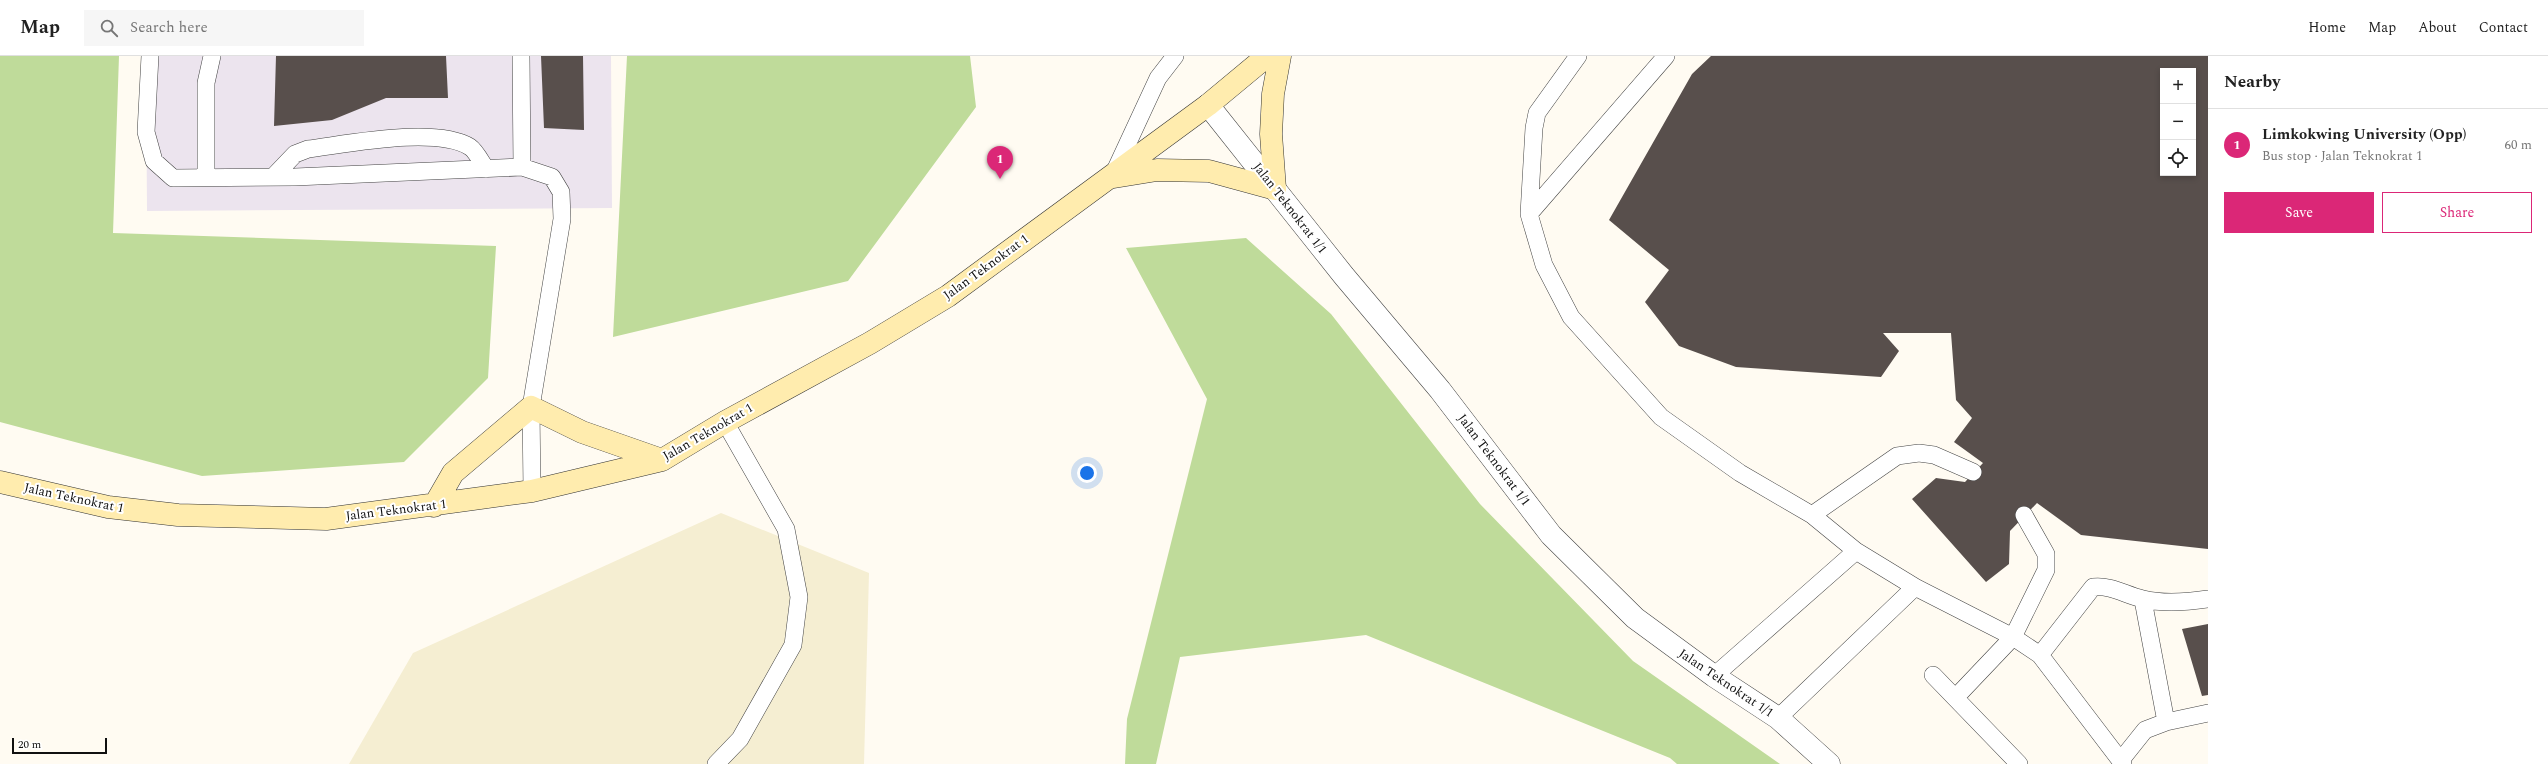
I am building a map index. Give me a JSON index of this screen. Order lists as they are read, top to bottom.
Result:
{
  "streets": {
    "main road": ["Jalan Teknokrat 1"],
    "street": ["Jalan Teknokrat 1/1"]
  },
  "crossings": [
    ["Jalan Teknokrat 1/1", "Jalan Teknokrat 1"]
  ],
  "scale_bar": "20 m",
  "page": {
    "header": "Map",
    "search": "Search here",
    "nav": [
      "Home",
      "Map",
      "About",
      "Contact"
    ],
    "heading": "Nearby",
    "map_buttons": ["+", "−"],
    "list": [
      {
        "mark": "1",
        "name": "Limkokwing University (Opp)",
        "note": "Bus stop · Jalan Teknokrat 1",
        "value": "60 m"
      }
    ],
    "pins": "1",
    "buttons": ["Save", "Share"],
    "scale": "20 m"
  }
}
